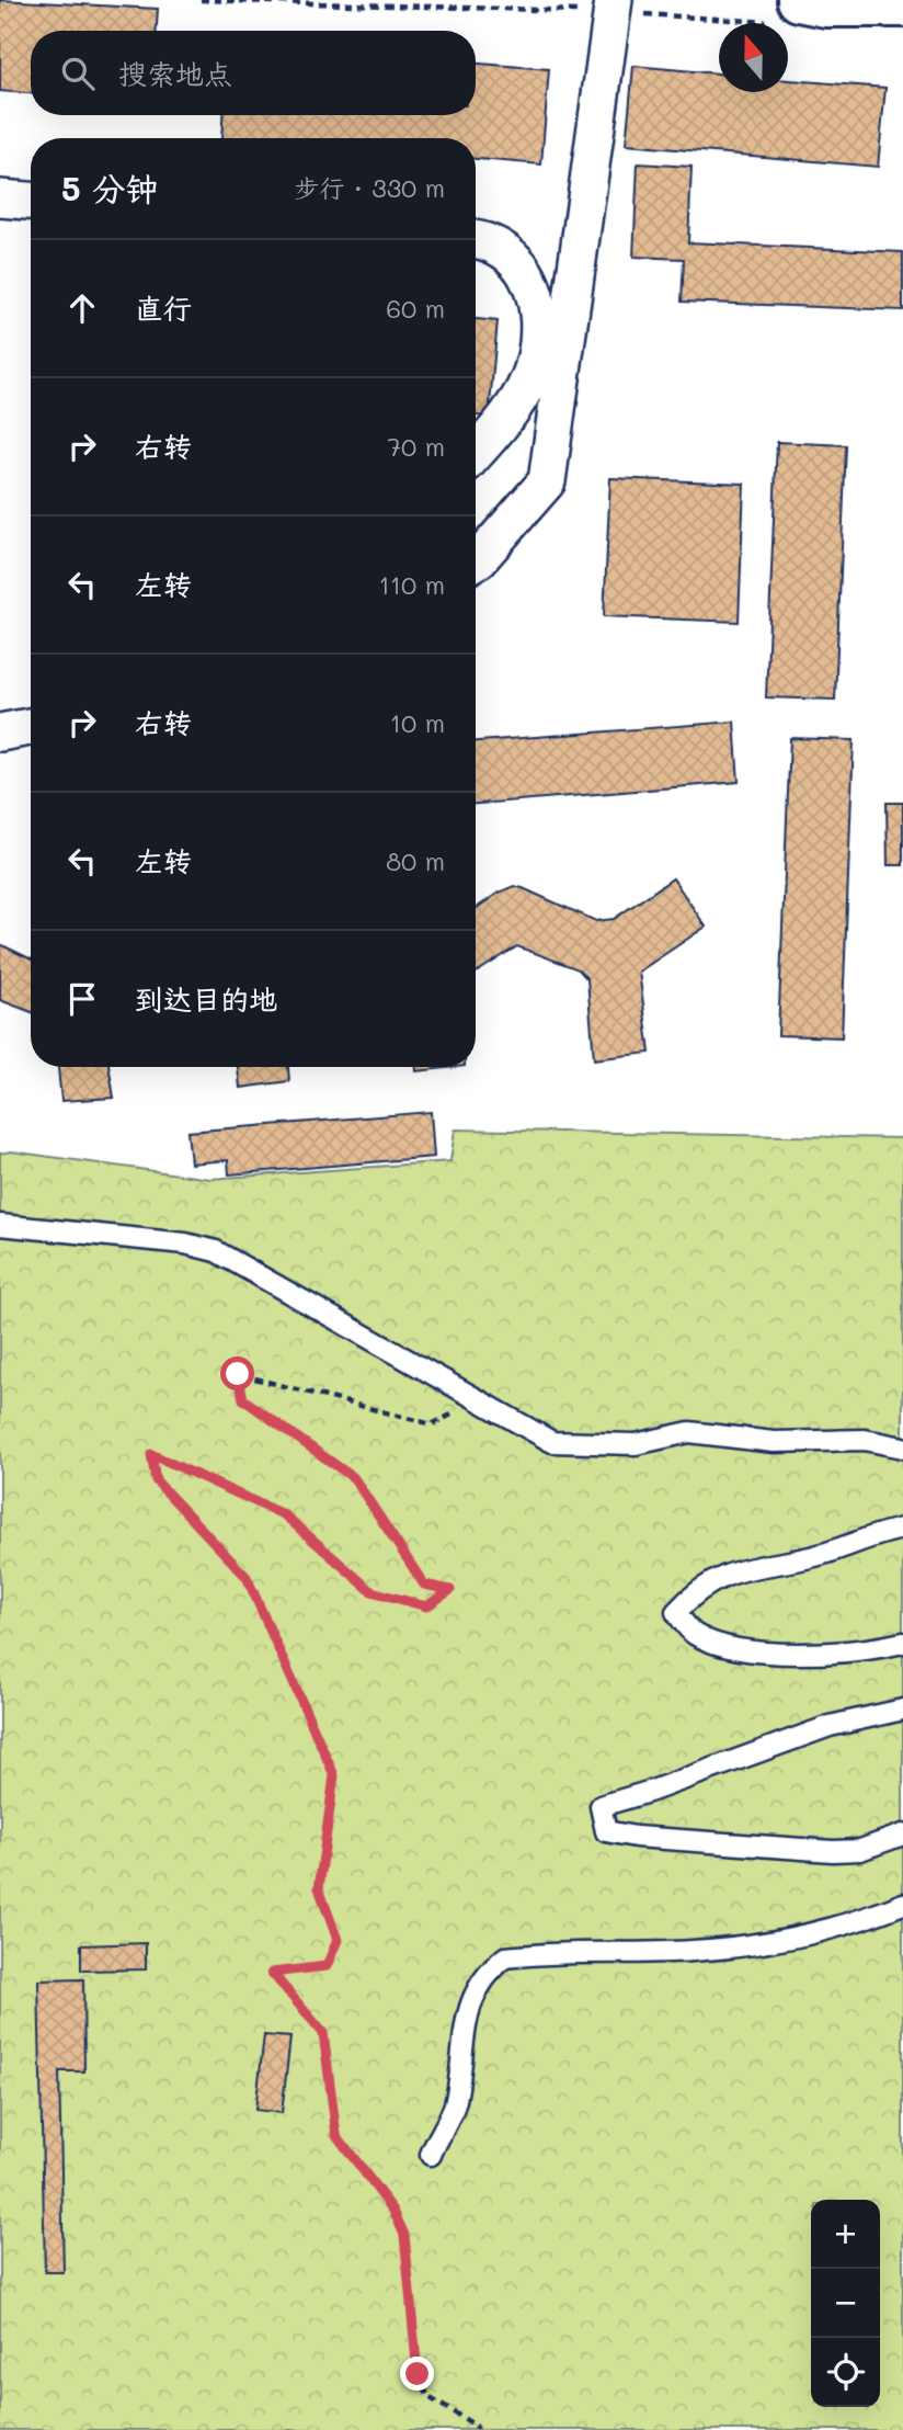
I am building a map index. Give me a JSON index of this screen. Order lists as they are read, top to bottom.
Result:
{
  "north": "top",
  "page": {
    "search": "搜索地点",
    "heading": ["5 分钟", "步行 · 330 m"],
    "list": [
      ["直行", "60 m"],
      ["右转", "70 m"],
      ["左转", "110 m"],
      ["右转", "10 m"],
      ["左转", "80 m"],
      "到达目的地"
    ],
    "map_buttons": ["+", "−"]
  }
}
